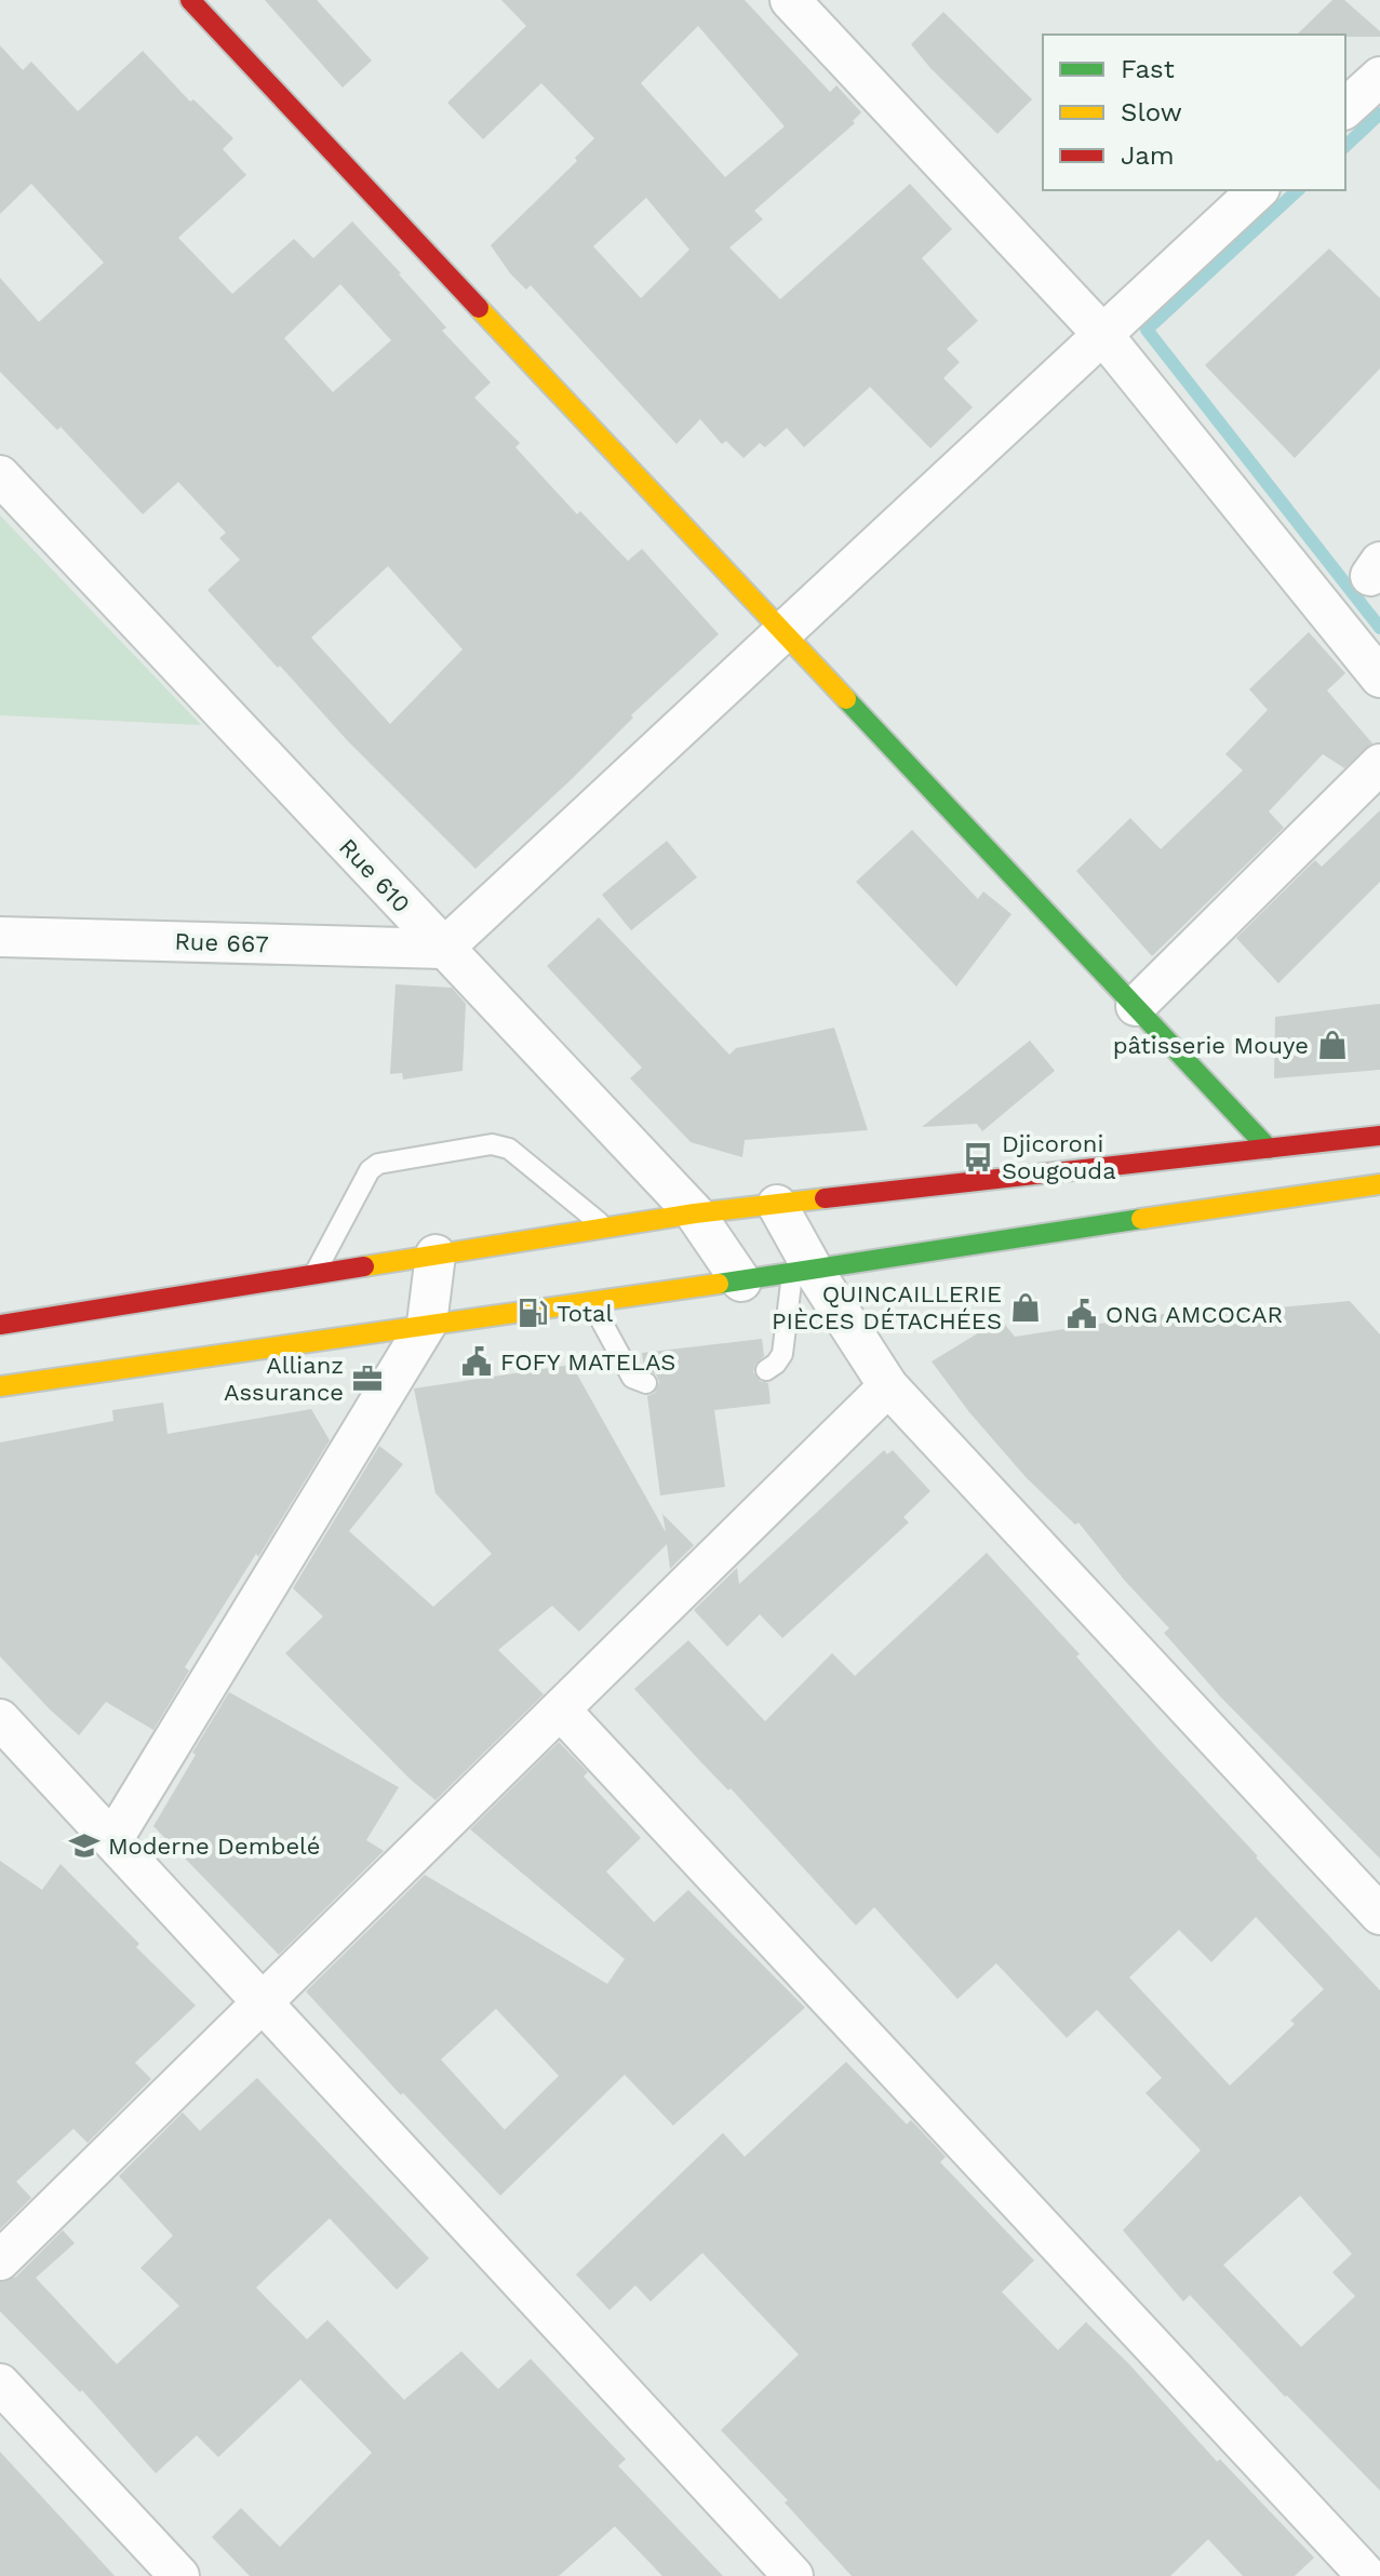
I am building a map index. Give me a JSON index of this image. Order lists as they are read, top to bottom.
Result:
{
  "streets": {
    "street": ["Rue 610", "Rue 667"]
  },
  "crossings": [
    ["Rue 610", "Rue 667"]
  ],
  "places": {
    "shop": ["pâtisserie Mouye", "QUINCAILLERIE PIÈCES DÉTACHÉES"],
    "bus stop": ["Djicoroni Sougouda"],
    "fuel station": ["Total"],
    "public building": ["ONG AMCOCAR", "FOFY MATELAS"],
    "office": ["Allianz Assurance"],
    "school or university": ["Moderne Dembelé"]
  },
  "legend": ["Fast", "Slow", "Jam"]
}
